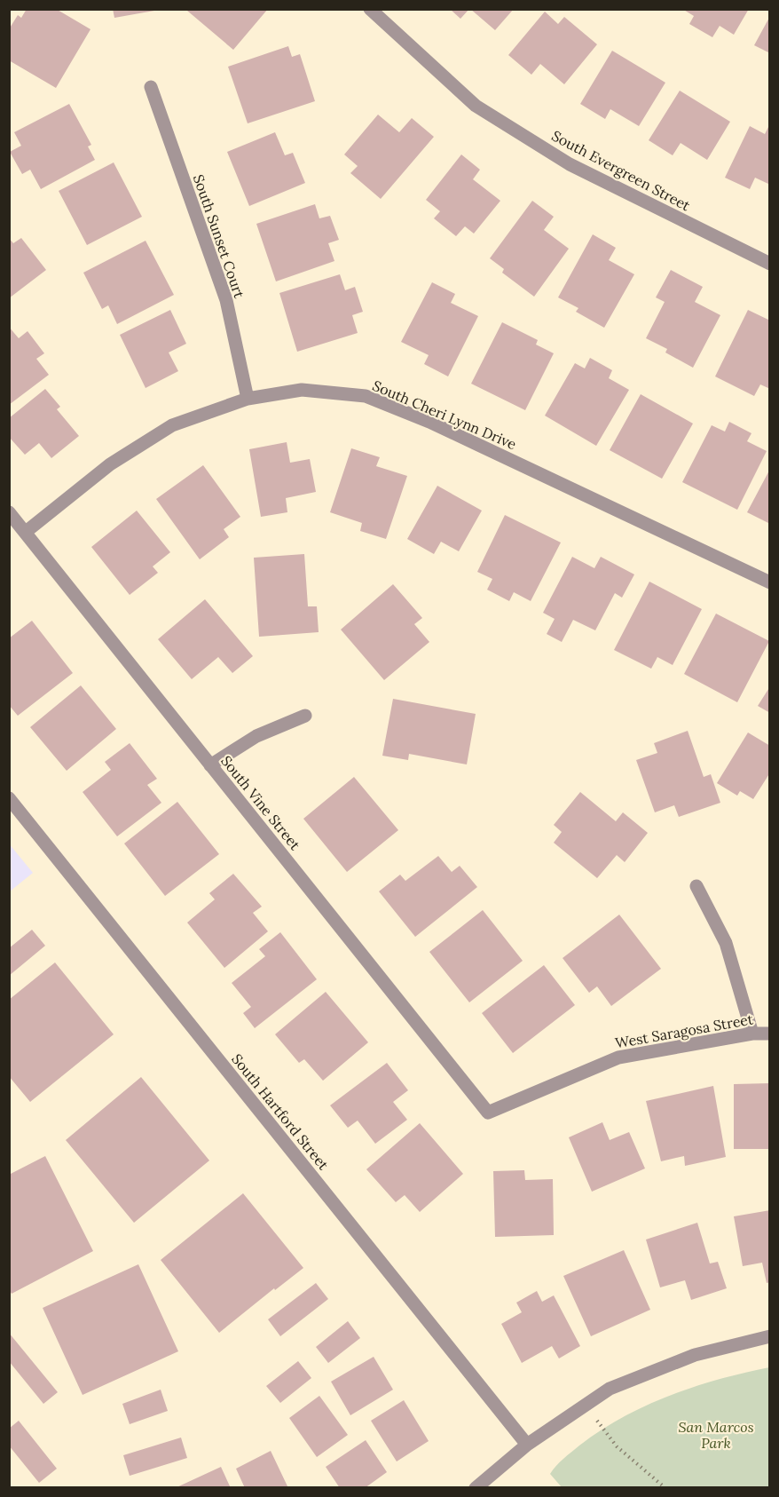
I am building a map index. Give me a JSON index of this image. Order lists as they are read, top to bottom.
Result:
{
  "streets": {
    "street": [
      "South Evergreen Street",
      "South Sunset Court",
      "South Cheri Lynn Drive",
      "South Vine Street",
      "West Saragosa Street",
      "South Hartford Street"
    ]
  },
  "crossings": [
    ["South Sunset Court", "South Cheri Lynn Drive"],
    ["South Cheri Lynn Drive", "South Vine Street"],
    ["South Vine Street", "West Saragosa Street"]
  ],
  "parks": ["San Marcos Park"]
}
